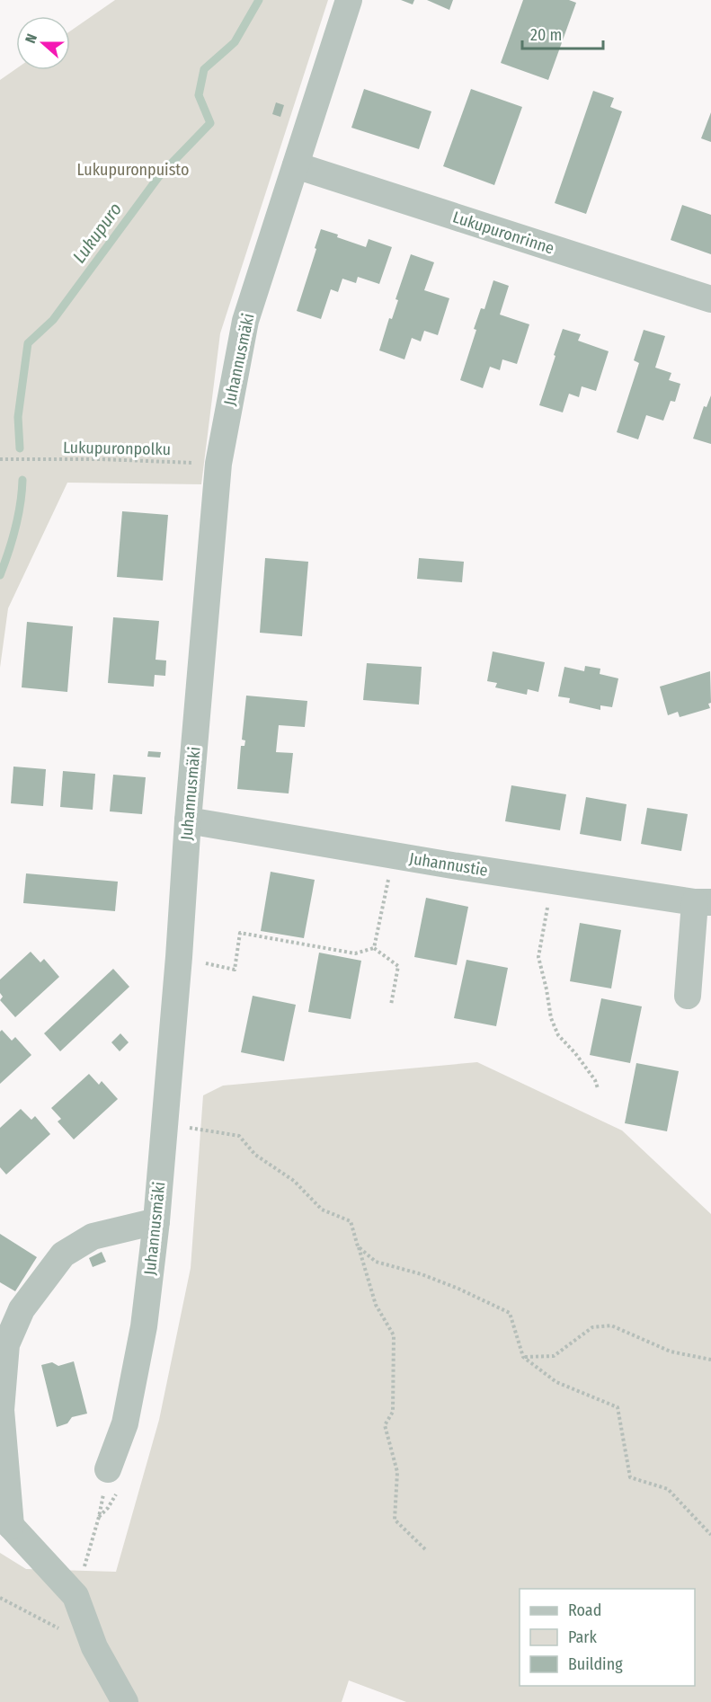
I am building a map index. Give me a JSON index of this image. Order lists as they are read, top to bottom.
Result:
{
  "streets": {
    "street": ["Lukupuronrinne", "Juhannusmäki", "Juhannustie"],
    "path": ["Lukupuronpolku"]
  },
  "crossings": [
    ["Lukupuronrinne", "Juhannusmäki"],
    ["Juhannusmäki", "Lukupuronpolku"],
    ["Juhannusmäki", "Juhannustie"]
  ],
  "water": ["Lukupuro"],
  "parks": ["Lukupuronpuisto"],
  "legend": ["Road", "Park", "Building"],
  "scale_bar": "20 m",
  "north": "left"
}
